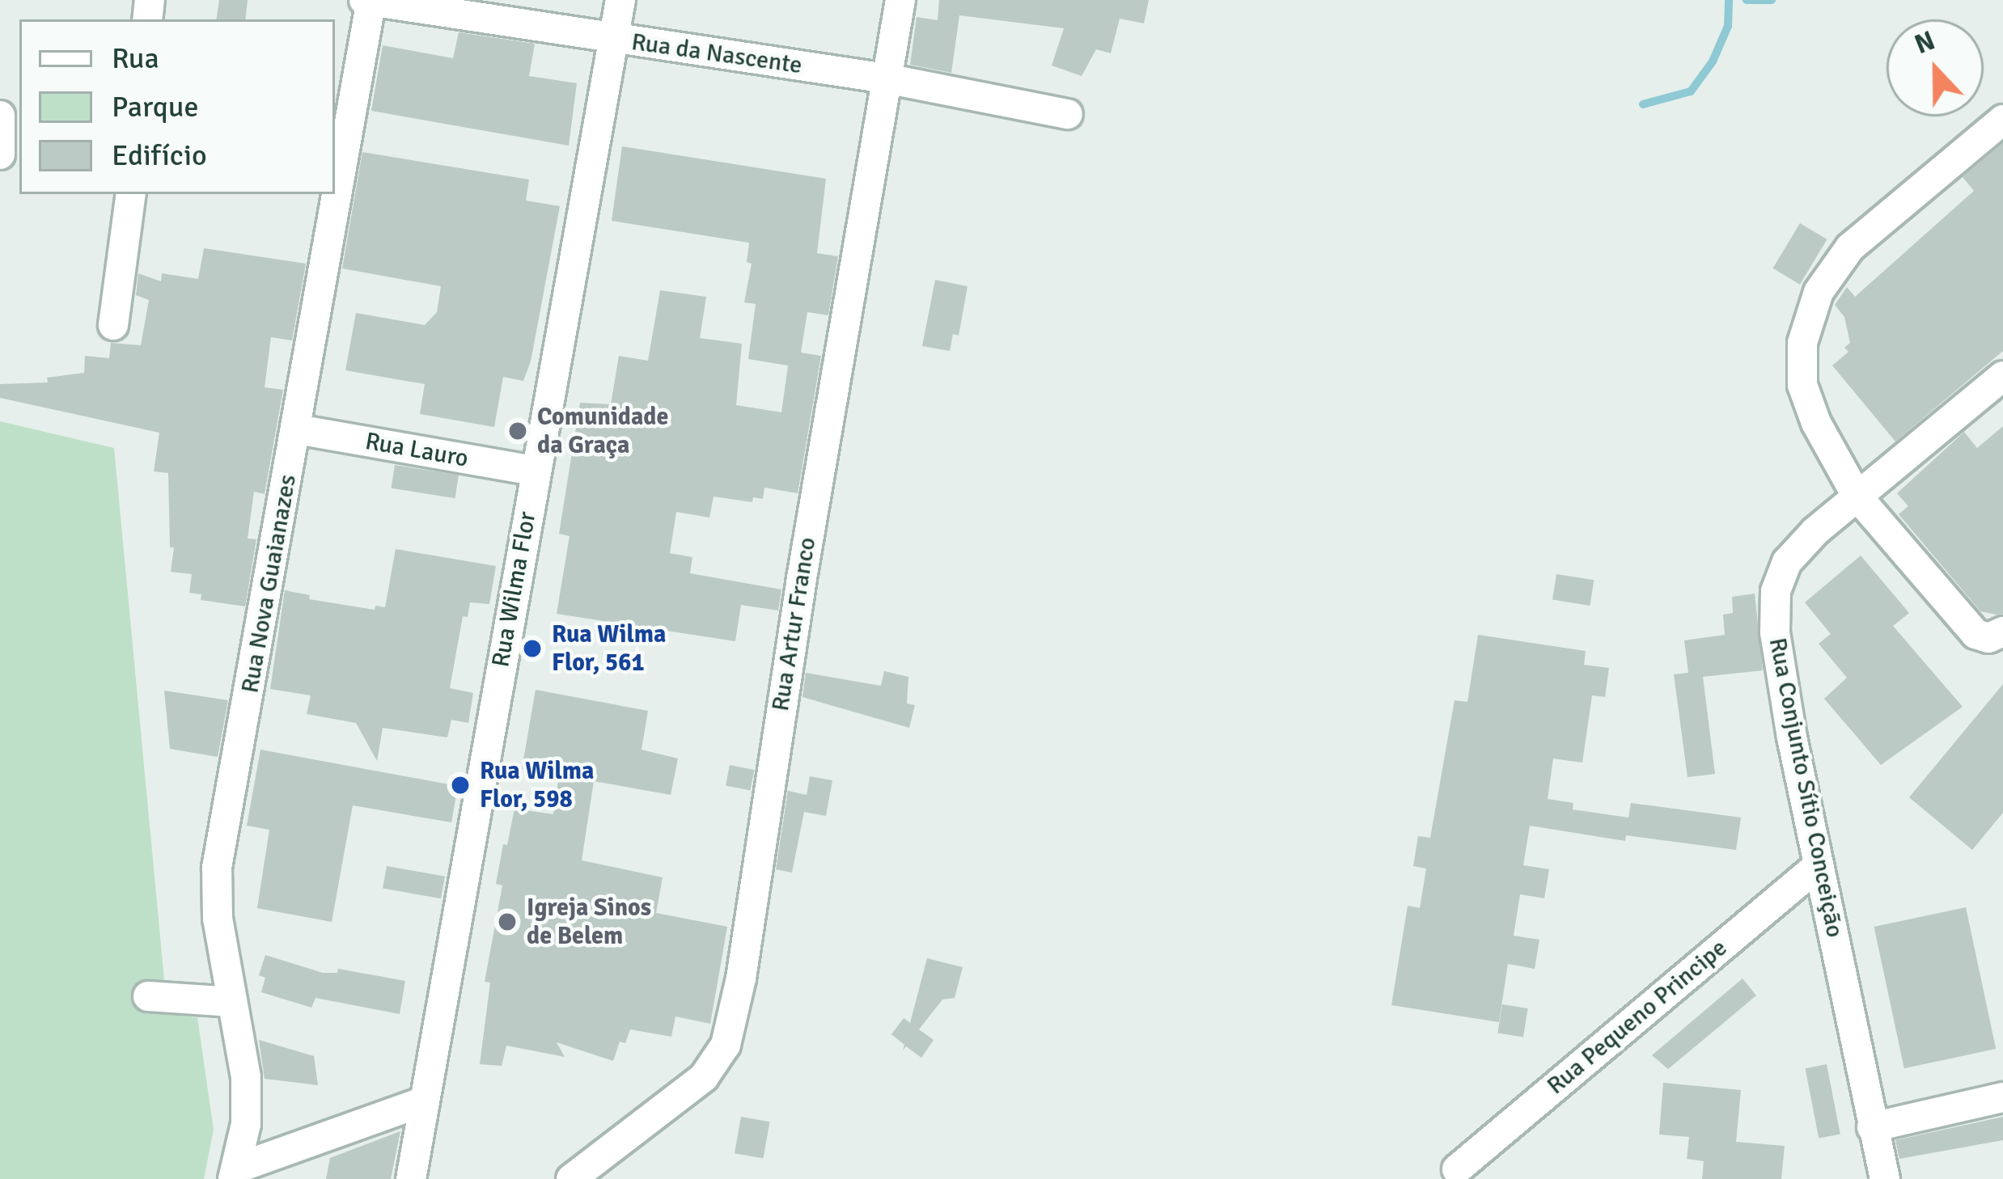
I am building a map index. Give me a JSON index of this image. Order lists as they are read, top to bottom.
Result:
{
  "streets": {
    "street": [
      "Rua da Nascente",
      "Rua Lauro",
      "Rua Nova Guaianazes",
      "Rua Wilma Flor",
      "Rua Artur Franco",
      "Rua Conjunto Sítio Conceição",
      "Rua Pequeno Principe"
    ]
  },
  "crossings": [
    ["Rua da Nascente", "Rua Nova Guaianazes"],
    ["Rua da Nascente", "Rua Wilma Flor"],
    ["Rua da Nascente", "Rua Artur Franco"],
    ["Rua Lauro", "Rua Nova Guaianazes"],
    ["Rua Lauro", "Rua Wilma Flor"],
    ["Rua Nova Guaianazes", "Rua Wilma Flor"],
    ["Rua Conjunto Sítio Conceição", "Rua Pequeno Principe"]
  ],
  "places": [
    "Comunidade da Graça",
    "Rua Wilma Flor, 561",
    "Rua Wilma Flor, 598",
    "Igreja Sinos de Belem"
  ],
  "legend": ["Rua", "Parque", "Edifício"],
  "north": "top"
}
